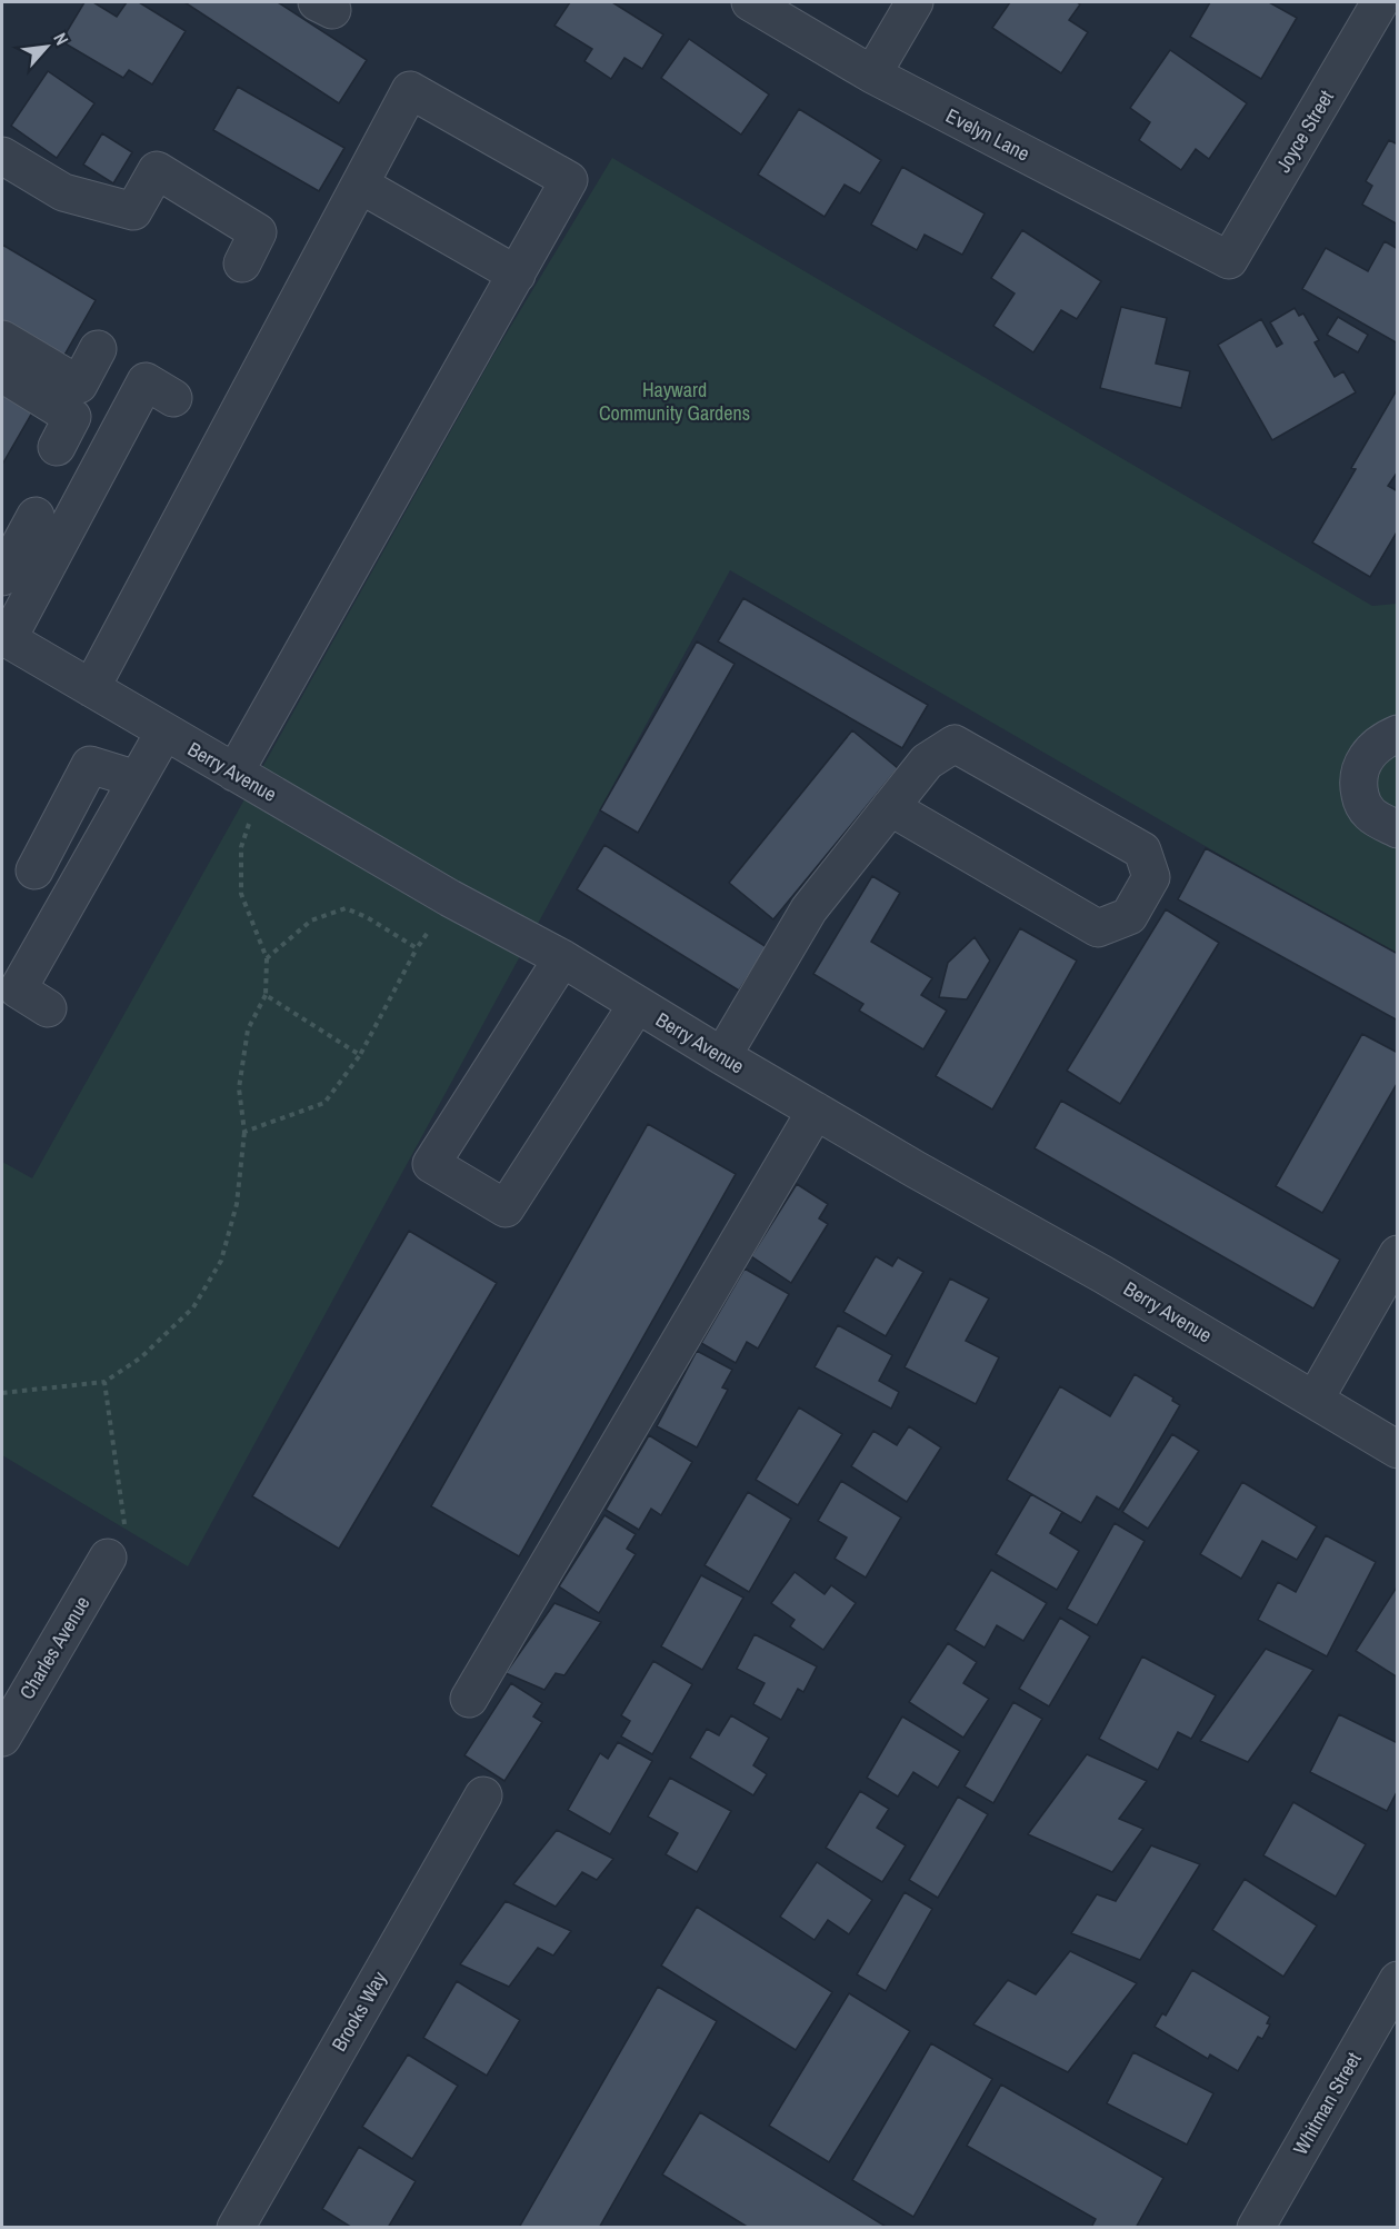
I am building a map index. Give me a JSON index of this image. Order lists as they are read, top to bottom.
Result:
{
  "streets": {
    "street": [
      "Joyce Street",
      "Evelyn Lane",
      "Berry Avenue",
      "Charles Avenue",
      "Brooks Way",
      "Whitman Street"
    ]
  },
  "crossings": [
    ["Joyce Street", "Evelyn Lane"]
  ],
  "parks": ["Hayward Community Gardens"],
  "north": "top right"
}
